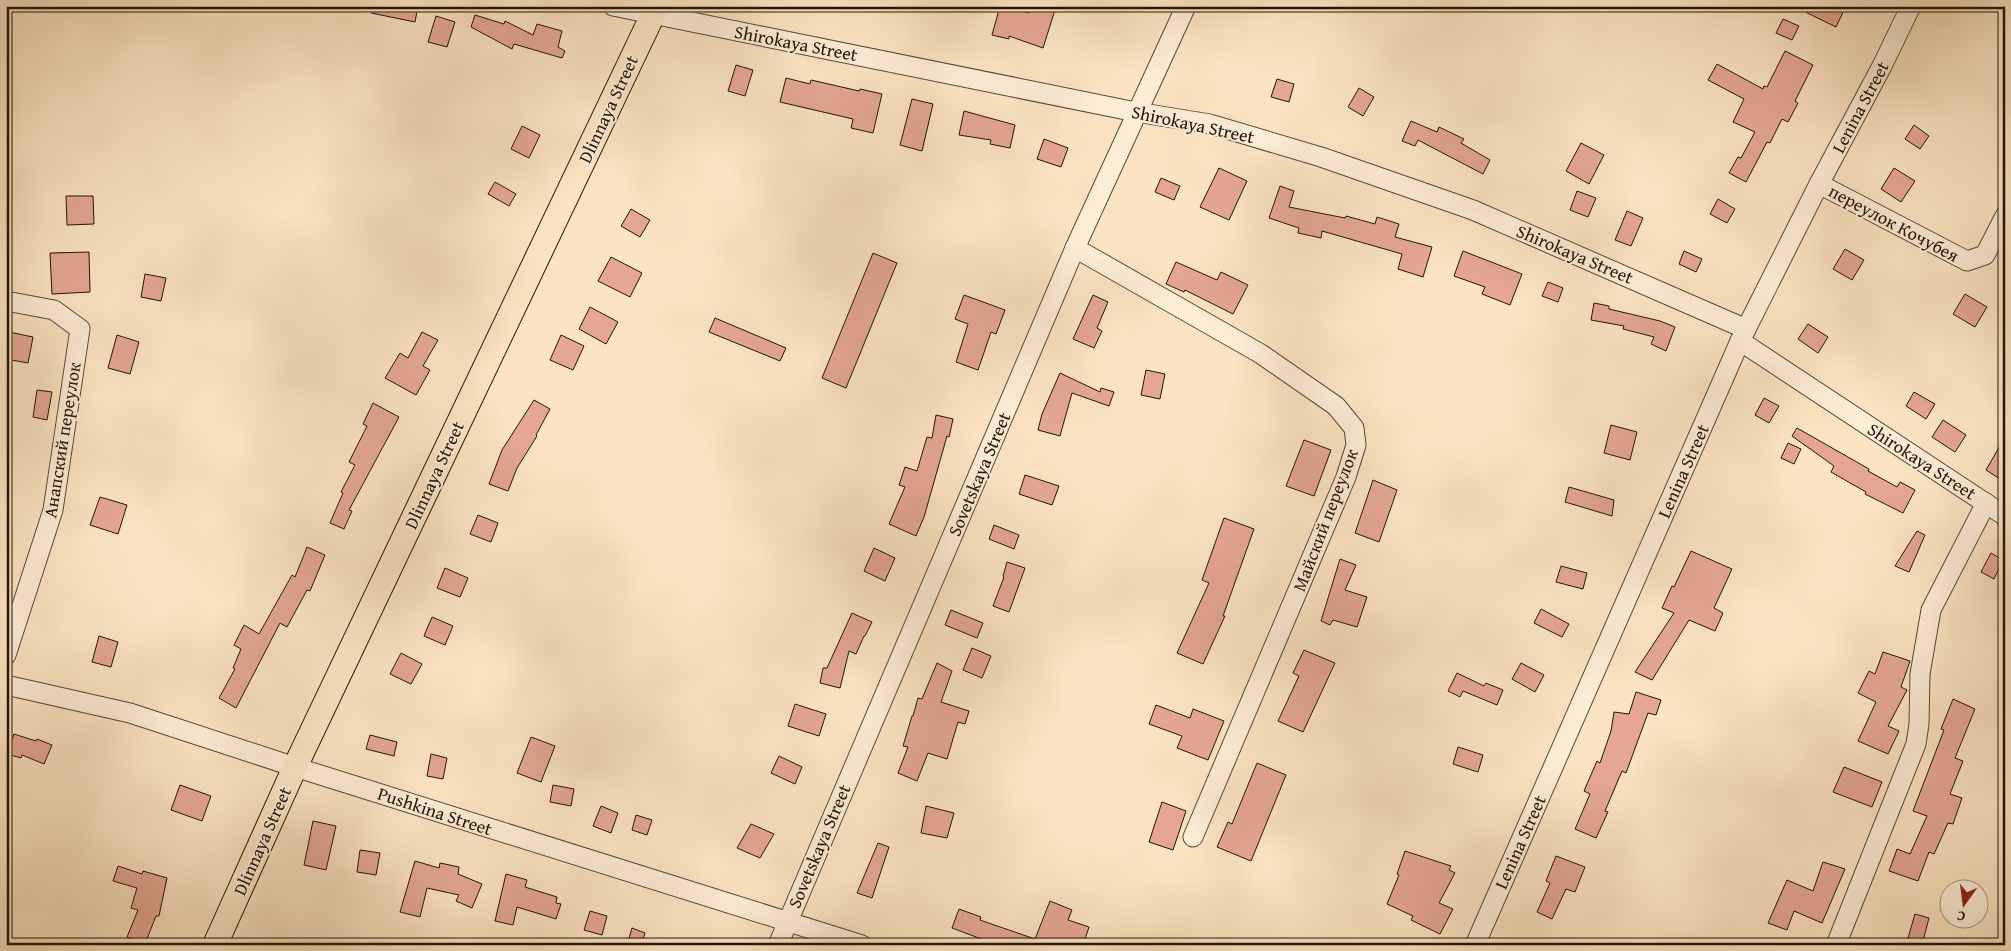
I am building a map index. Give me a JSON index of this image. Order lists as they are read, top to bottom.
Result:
{
  "streets": {
    "main road": ["Dlinnaya Street"],
    "street": [
      "Shirokaya Street",
      "Lenina Street",
      "переулок Кочубея",
      "Анапский переулок",
      "Sovetskaya Street",
      "Майский переулок",
      "Pushkina Street"
    ]
  },
  "crossings": [
    ["Shirokaya Street", "Lenina Street"],
    ["Shirokaya Street", "Dlinnaya Street"],
    ["Shirokaya Street", "Sovetskaya Street"],
    ["Lenina Street", "переулок Кочубея"],
    ["Dlinnaya Street", "Pushkina Street"],
    ["Sovetskaya Street", "Майский переулок"],
    ["Sovetskaya Street", "Pushkina Street"]
  ],
  "north": "bottom"
}
